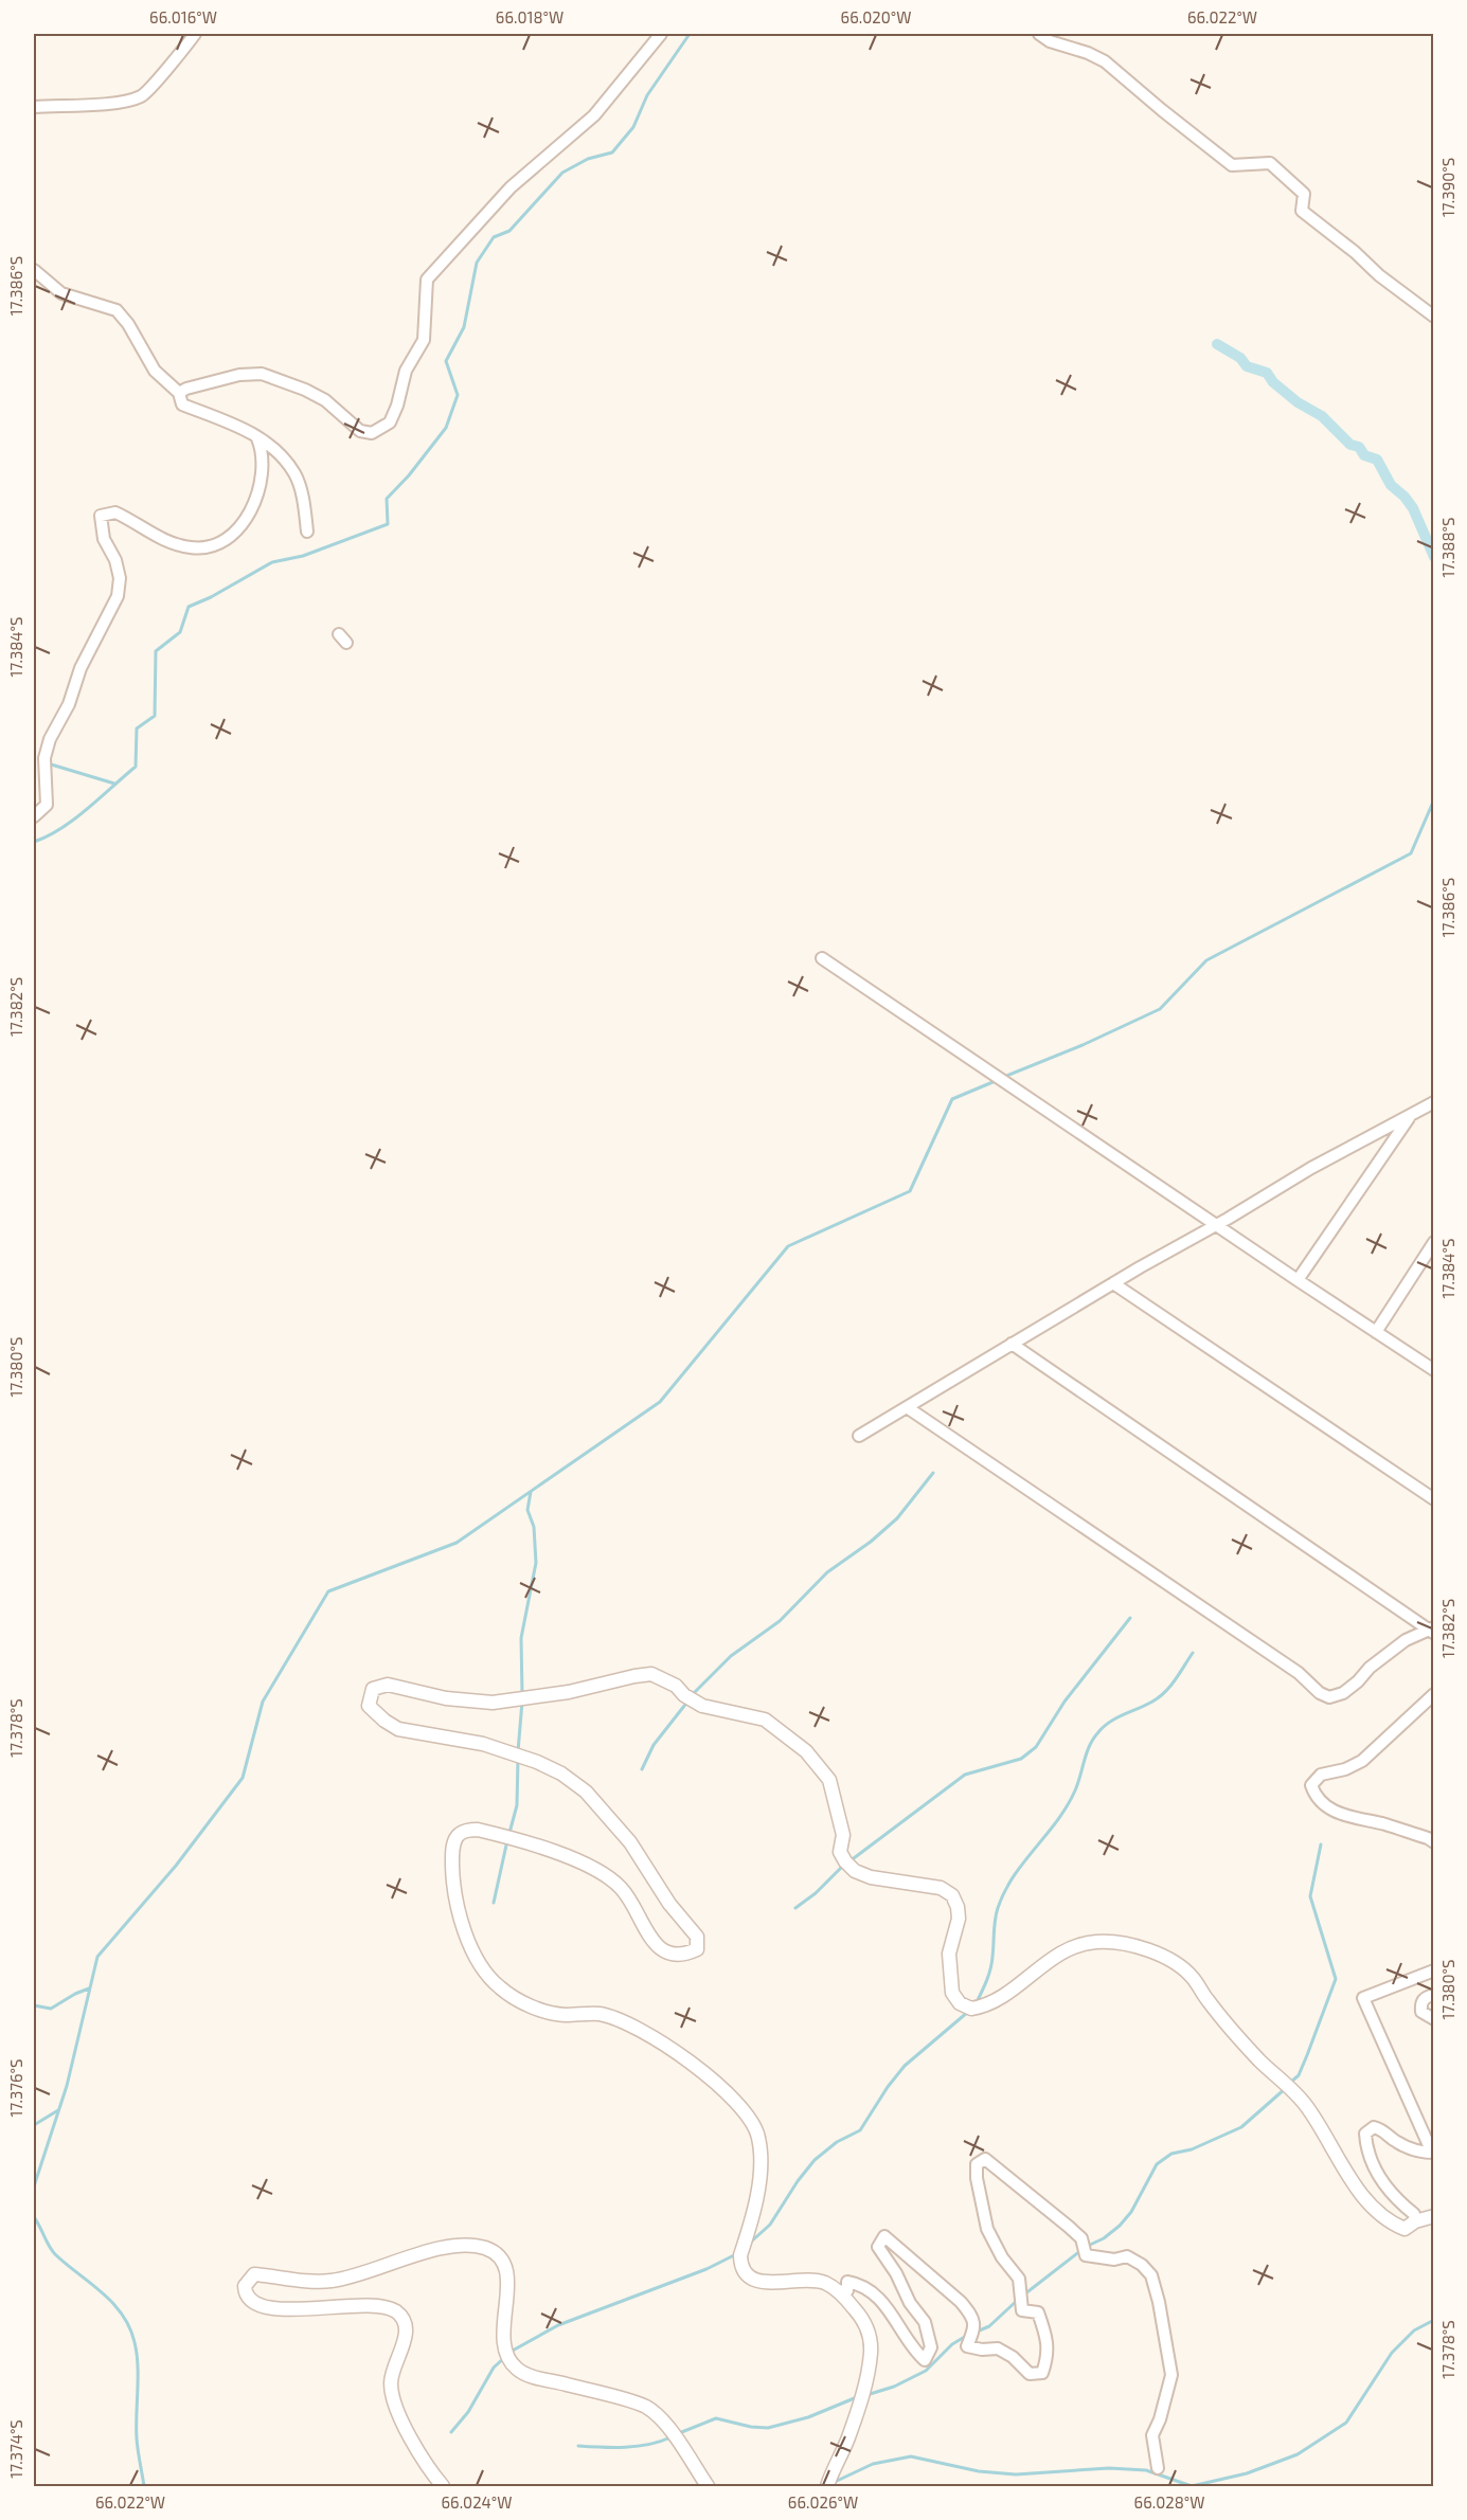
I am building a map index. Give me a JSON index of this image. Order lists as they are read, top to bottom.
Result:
{
  "coordinates": [
    "66.016°W",
    "66.018°W",
    "66.020°W",
    "66.022°W",
    "17.390°S",
    "17.386°S",
    "17.388°S",
    "17.384°S",
    "17.382°S",
    "17.380°S",
    "17.378°S",
    "17.376°S",
    "17.374°S",
    "66.024°W",
    "66.026°W",
    "66.028°W"
  ]
}
